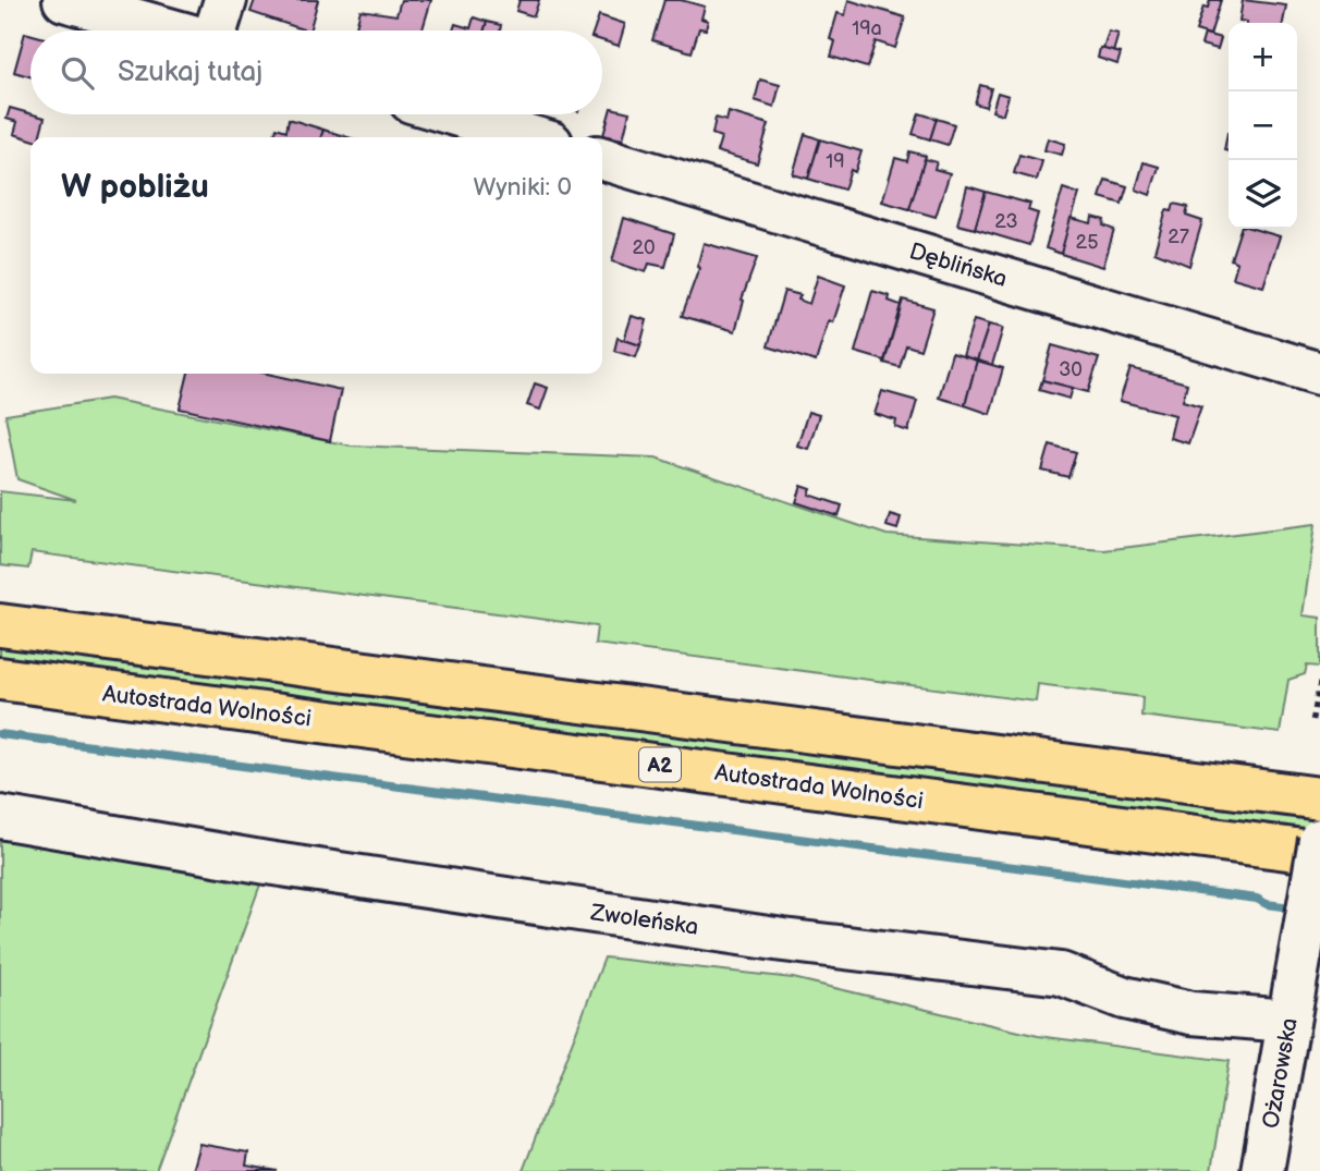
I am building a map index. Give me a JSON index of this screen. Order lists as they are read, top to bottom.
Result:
{
  "streets": {
    "highway": ["Autostrada Wolności", "A2"],
    "street": ["Dęblińska", "Zwoleńska", "Ożarowska"]
  },
  "crossings": [
    ["Zwoleńska", "Ożarowska"]
  ],
  "house_numbers": [
    "19a",
    "19",
    "23",
    "27",
    "25",
    "20",
    "30"
  ],
  "page": {
    "map_buttons": ["+", "−"],
    "search": "Szukaj tutaj",
    "heading": ["W pobliżu", "Wyniki: 0"]
  }
}
